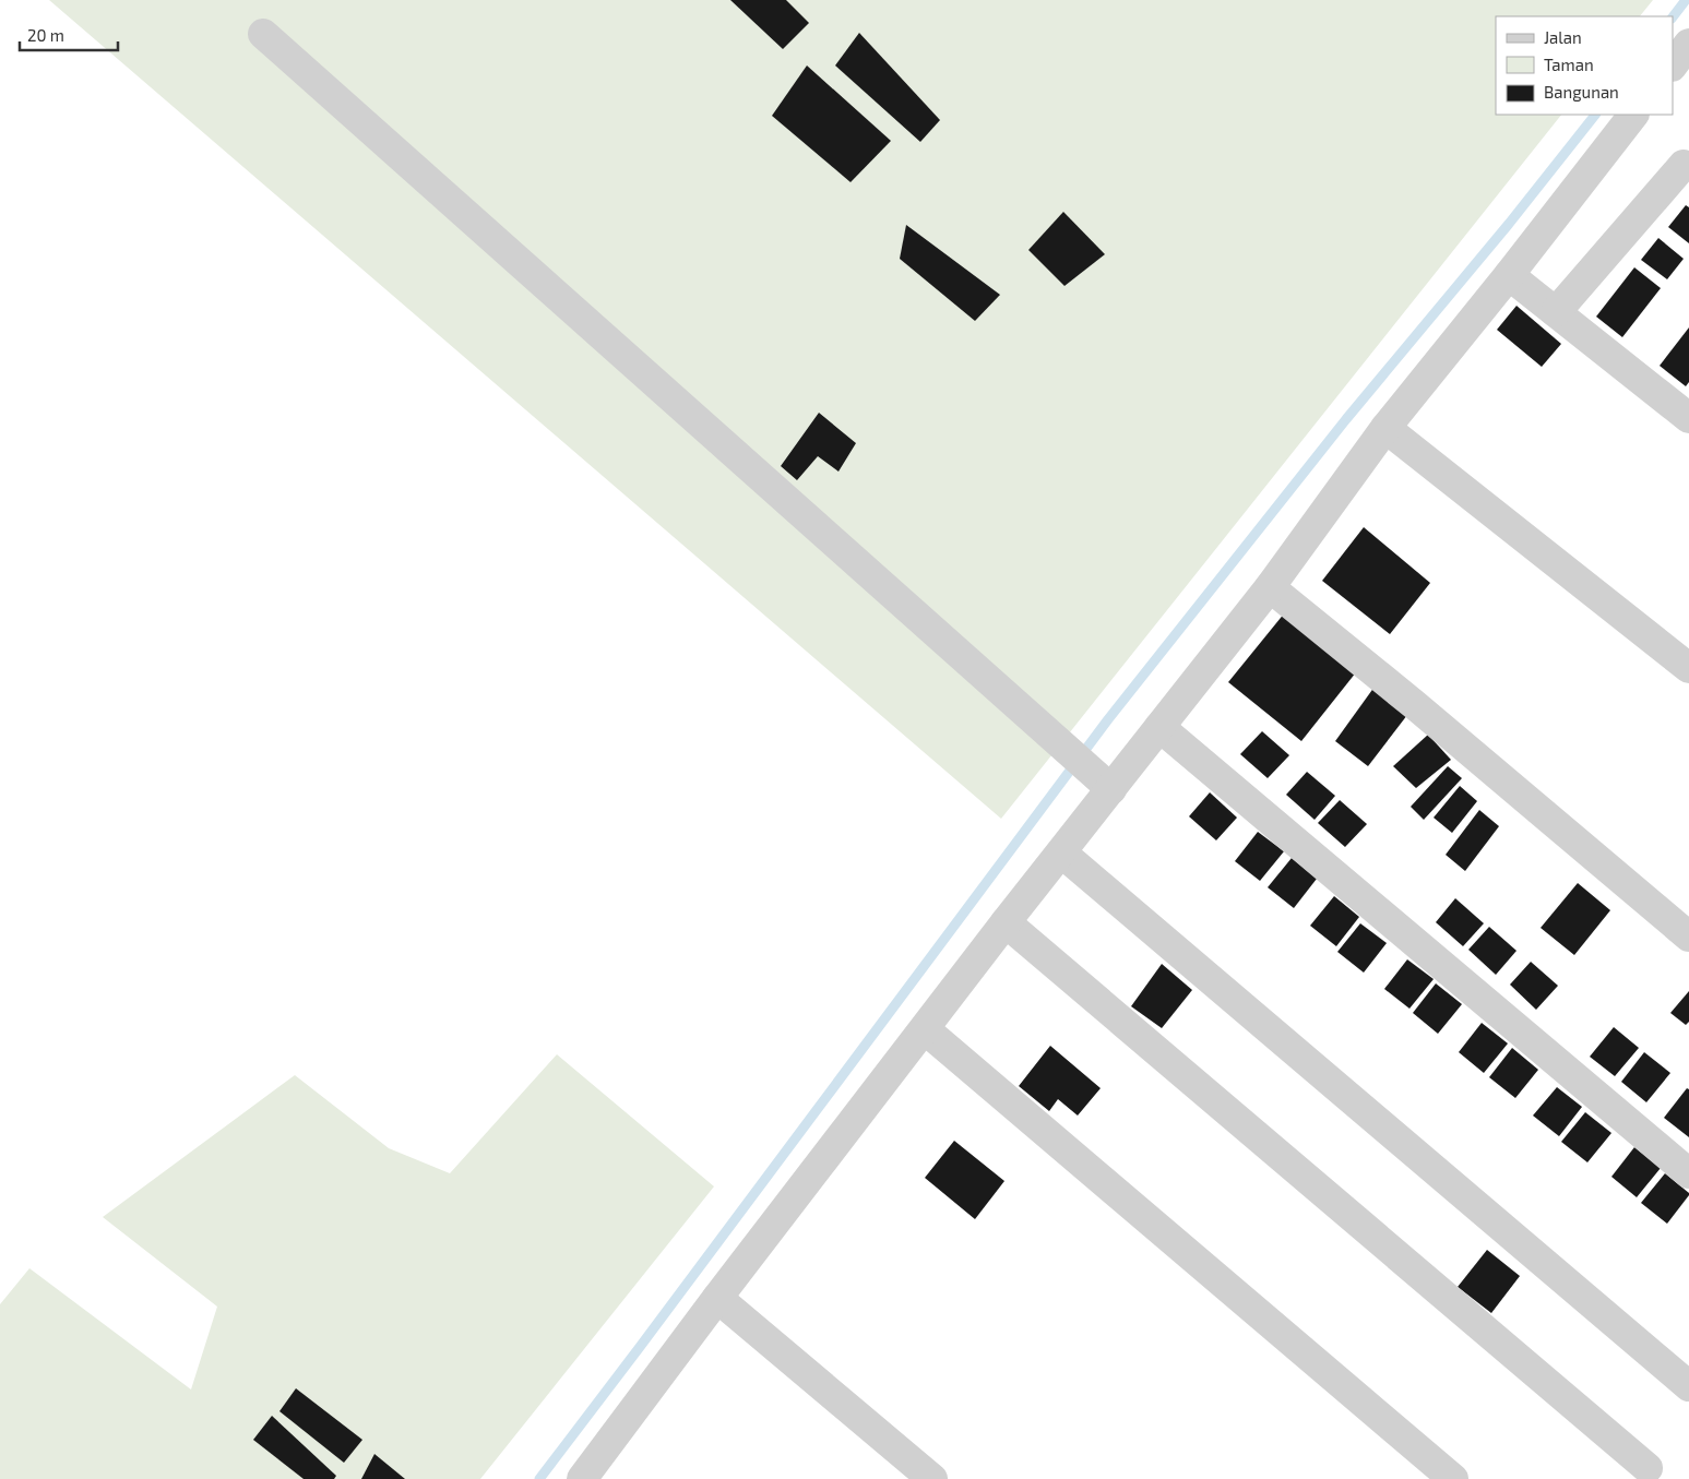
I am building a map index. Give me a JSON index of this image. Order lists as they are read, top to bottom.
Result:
{
  "legend": ["Jalan", "Taman", "Bangunan"],
  "scale_bar": "20 m"
}
